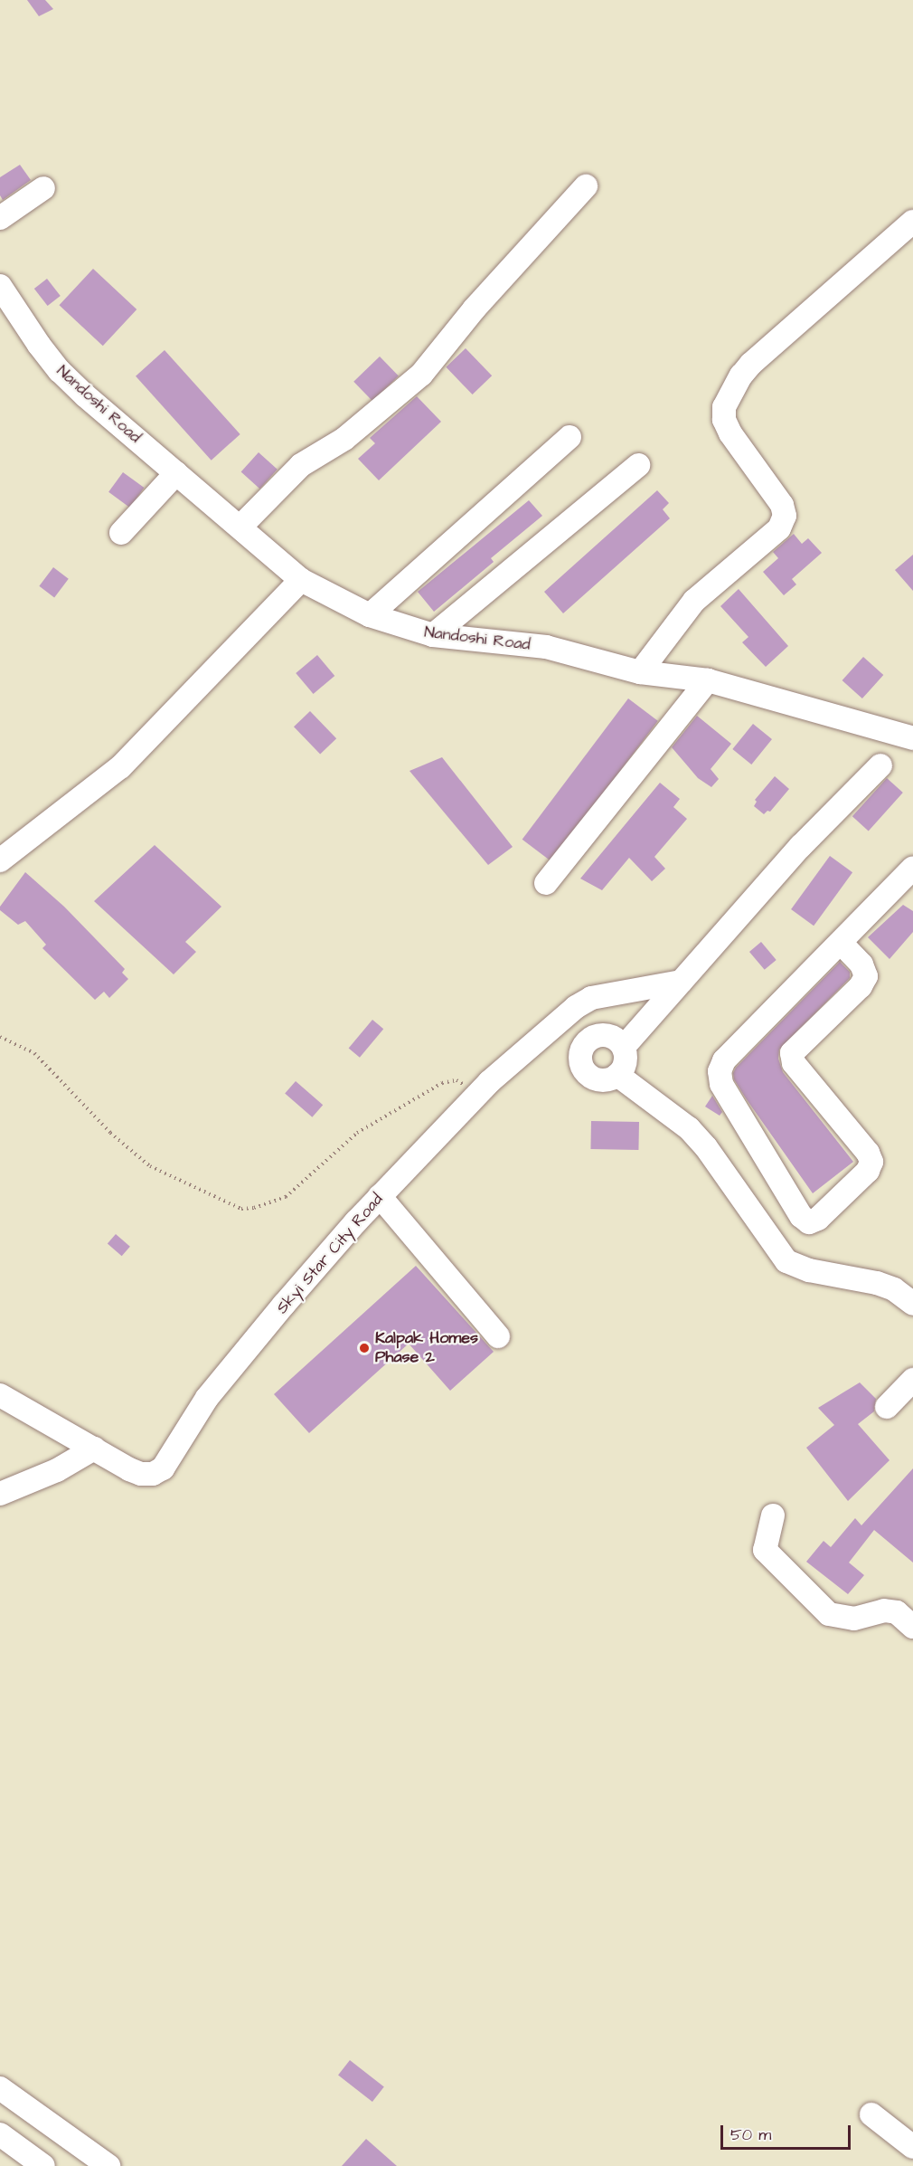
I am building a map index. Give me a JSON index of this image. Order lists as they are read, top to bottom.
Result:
{
  "streets": {
    "street": ["Nandoshi Road", "Skyi Star City Road"]
  },
  "places": ["Kalpak Homes Phase 2"],
  "scale_bar": "50 m"
}
